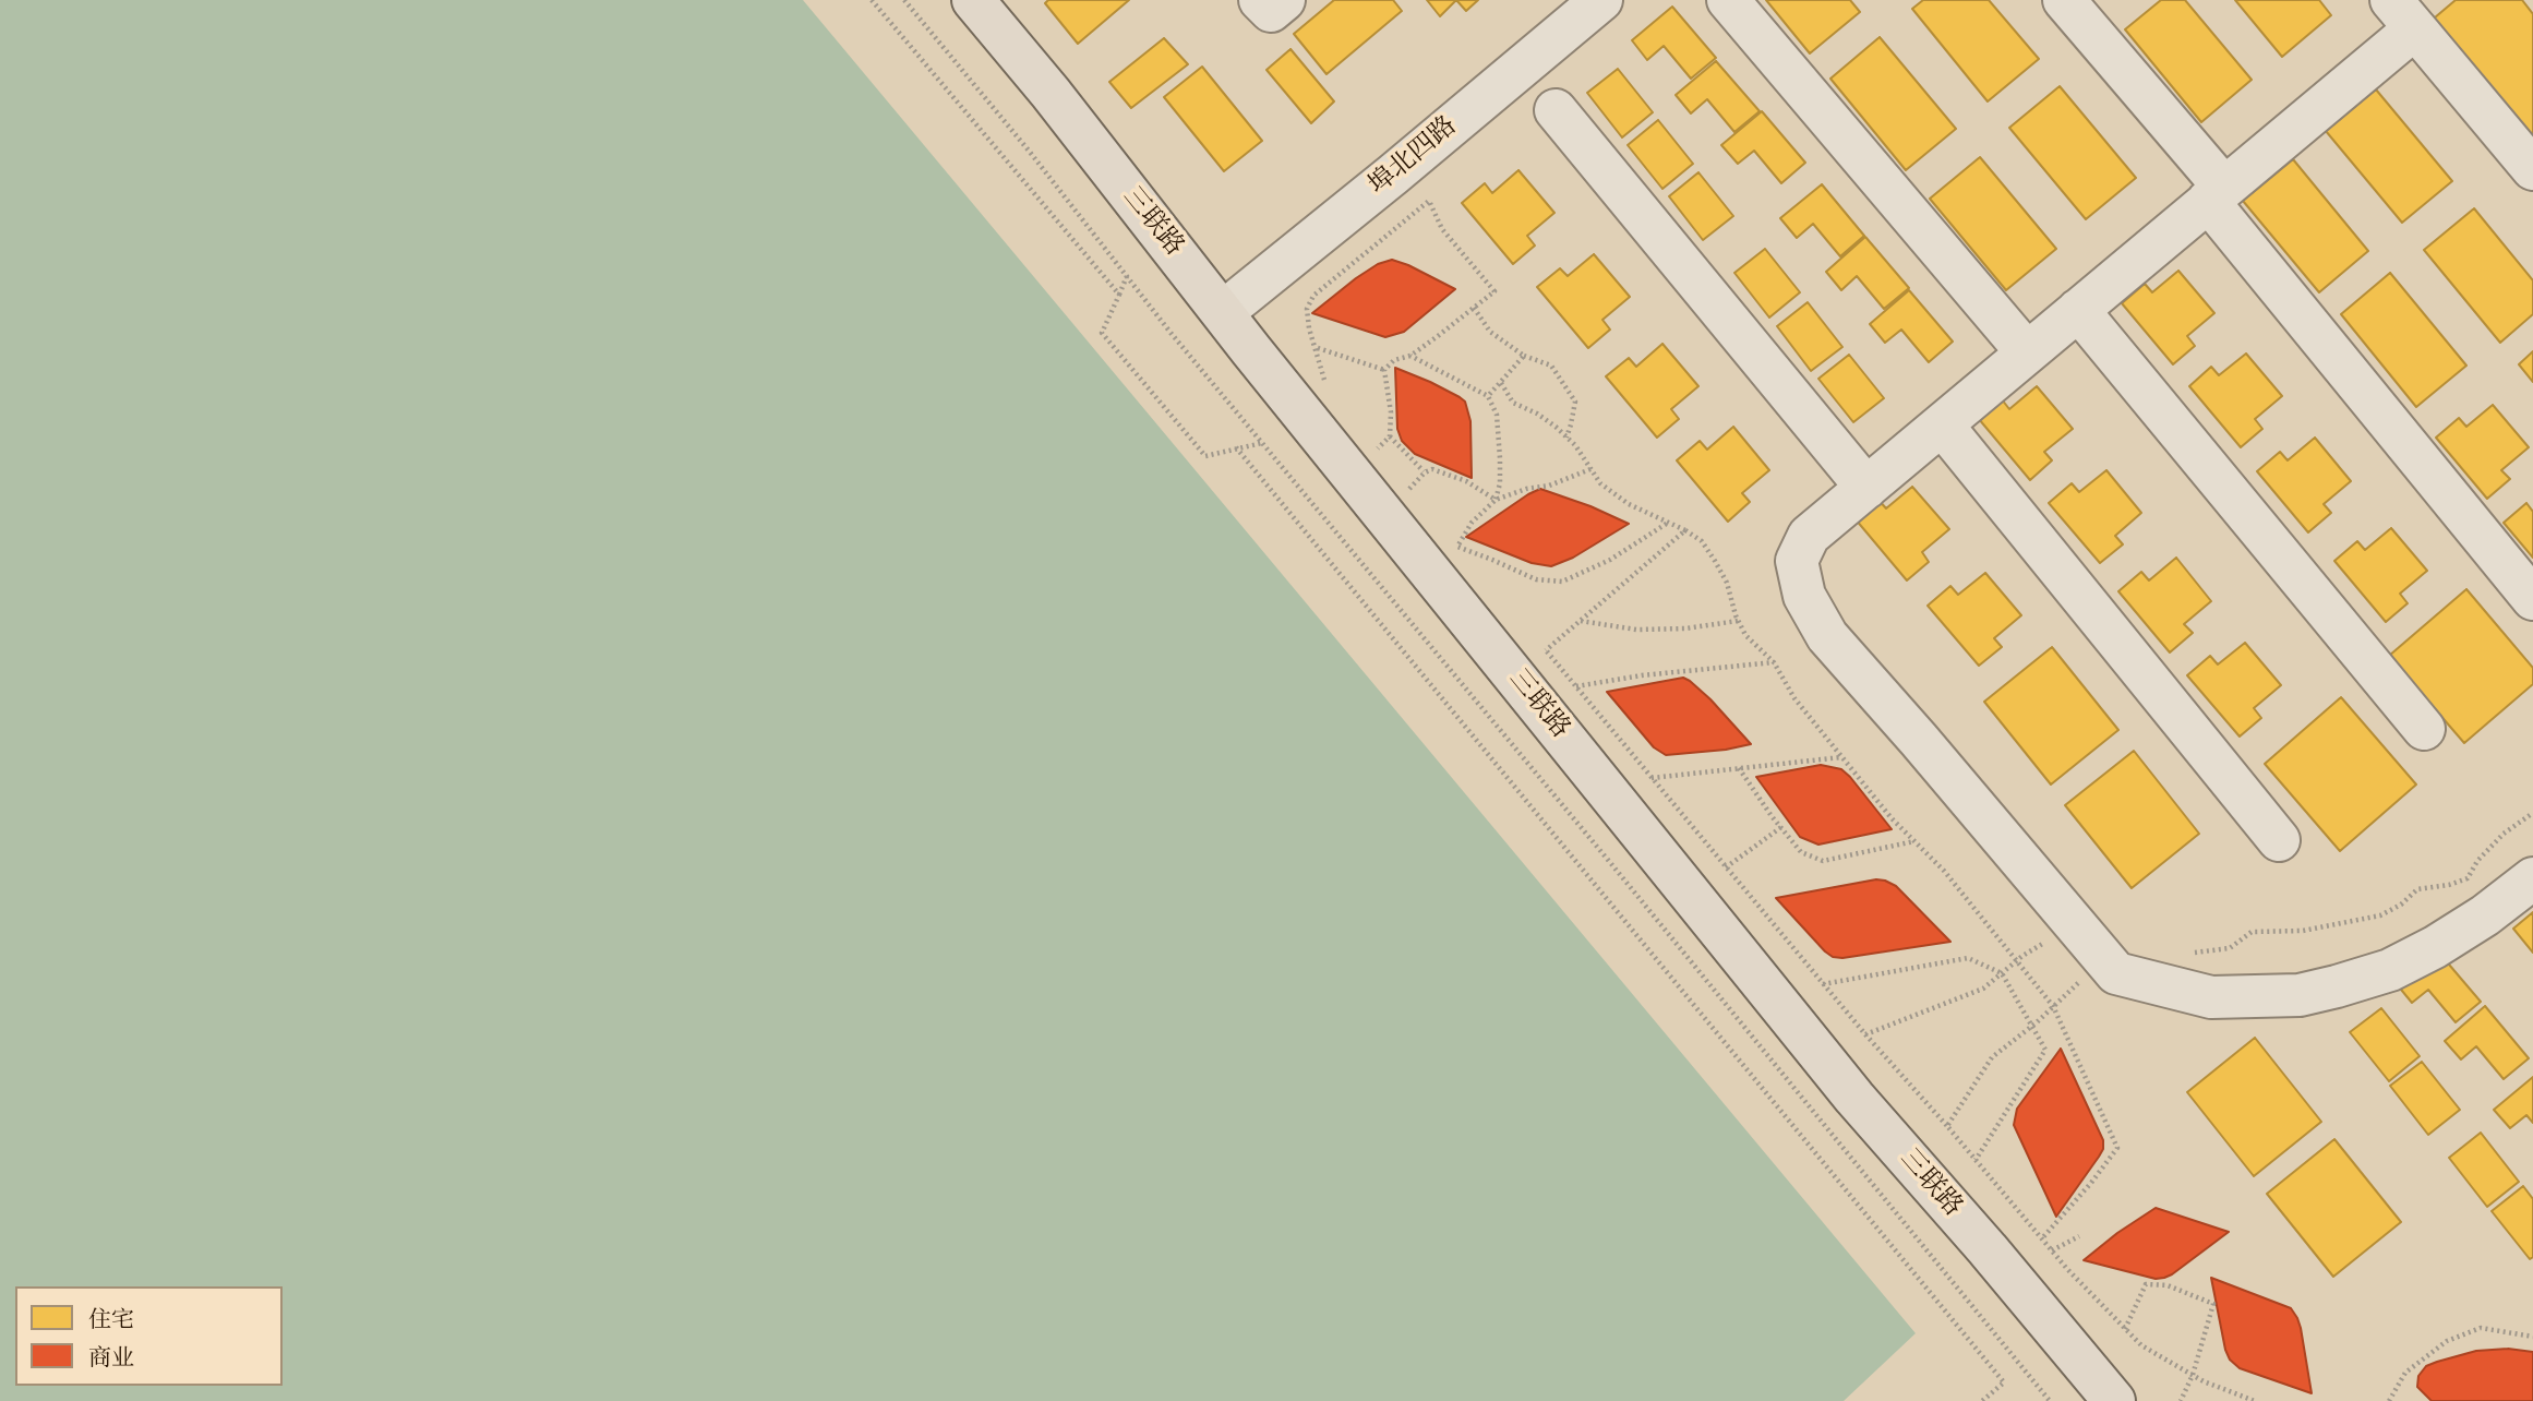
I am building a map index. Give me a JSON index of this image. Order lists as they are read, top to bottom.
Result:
{
  "streets": {
    "main road": ["三联路"],
    "street": ["埠北四路"]
  },
  "crossings": [
    ["埠北四路", "三联路"]
  ],
  "legend": ["住宅", "商业"]
}
